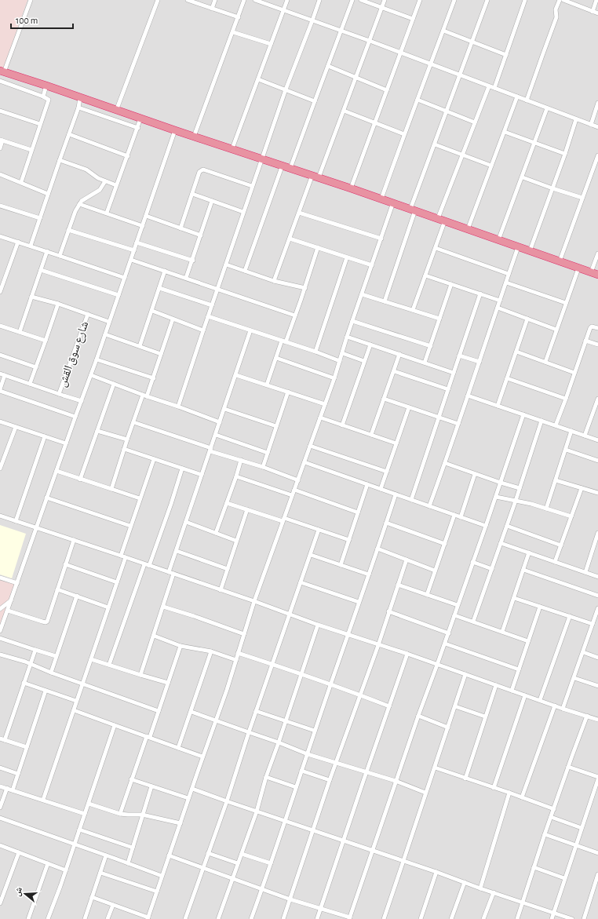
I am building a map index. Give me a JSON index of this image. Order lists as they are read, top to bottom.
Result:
{
  "streets": {
    "street": ["شارع سوق القش"]
  },
  "scale_bar": "100 m",
  "north": "left"
}
